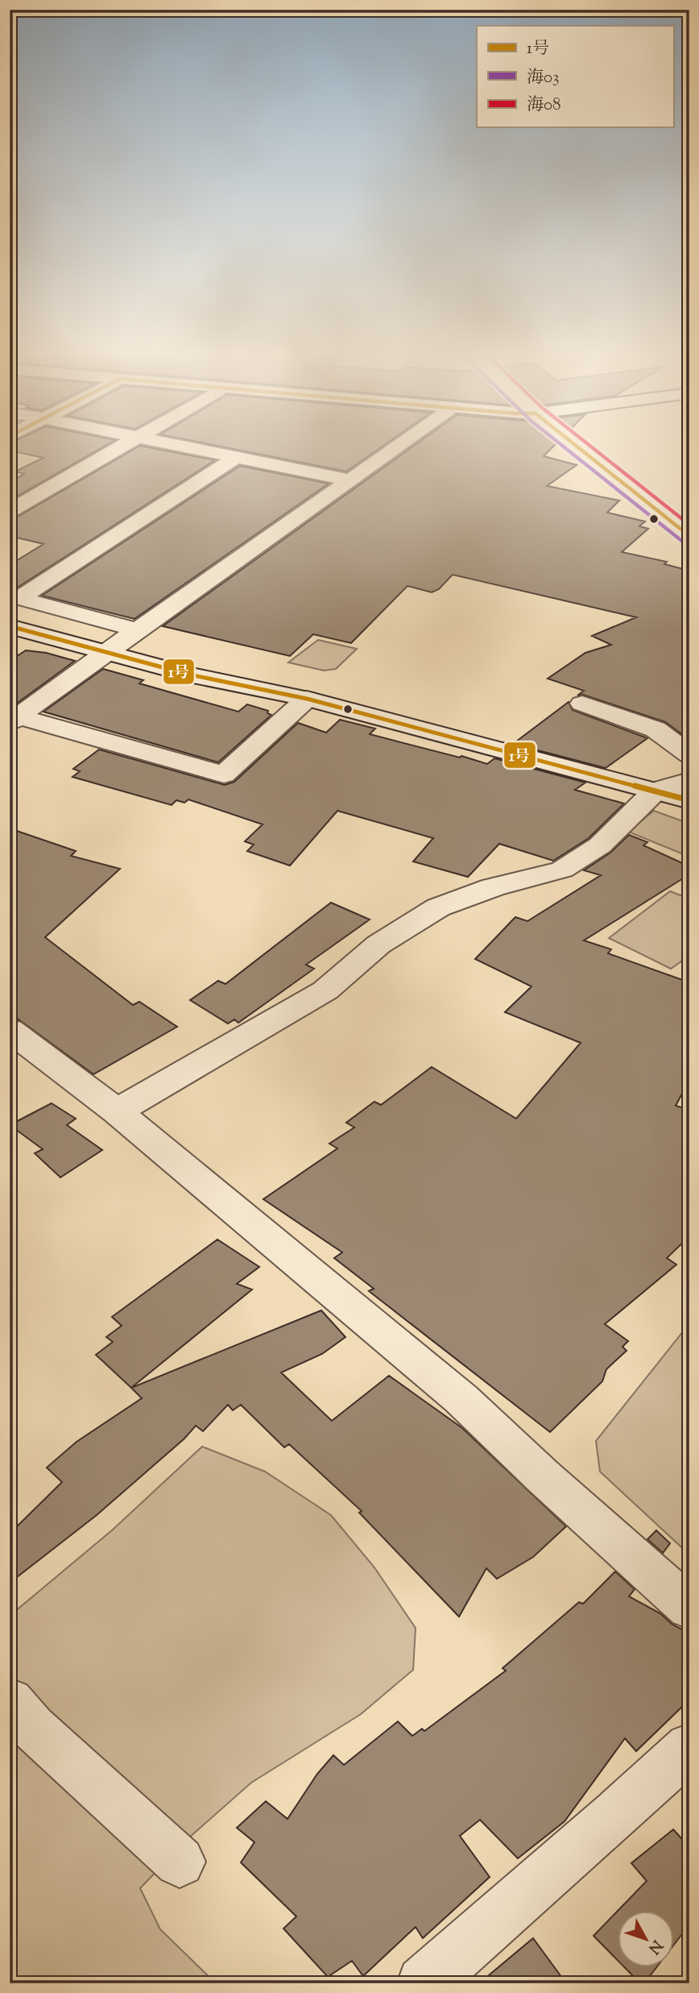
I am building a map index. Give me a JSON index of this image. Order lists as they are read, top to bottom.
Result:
{
  "lines": ["transit line 1号", "transit line 海03", "transit line 海08"],
  "legend": ["1号", "海03", "海08"],
  "north": "bottom right"
}
